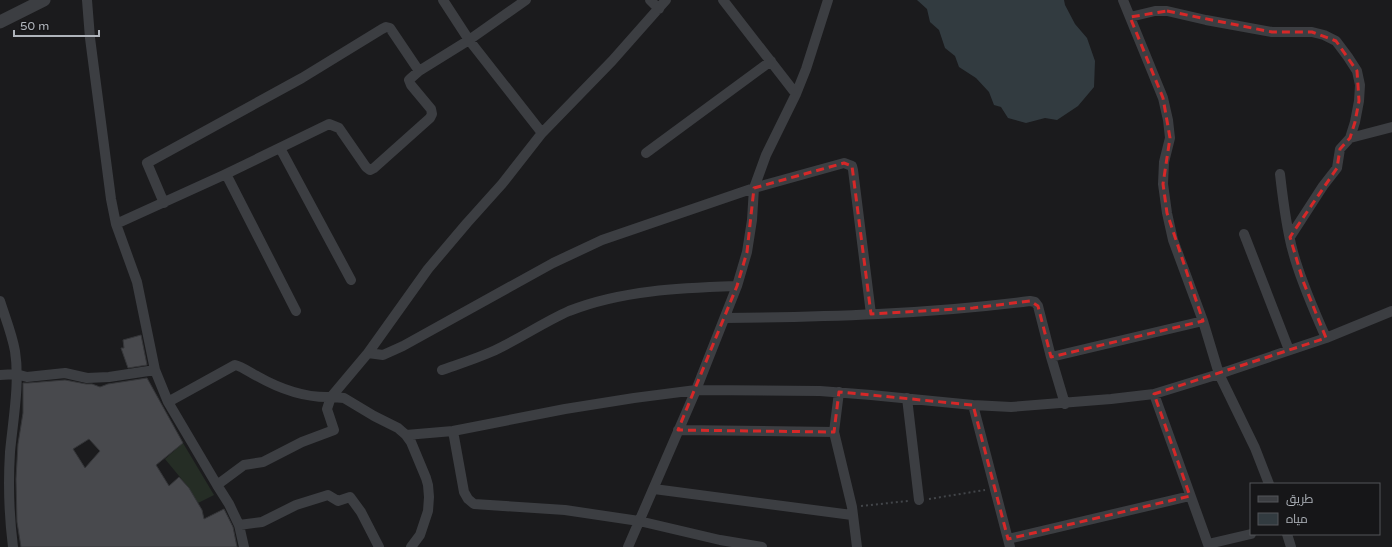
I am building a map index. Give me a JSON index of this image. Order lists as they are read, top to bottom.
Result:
{
  "legend": ["طريق", "مياه"],
  "scale_bar": "50 m"
}
